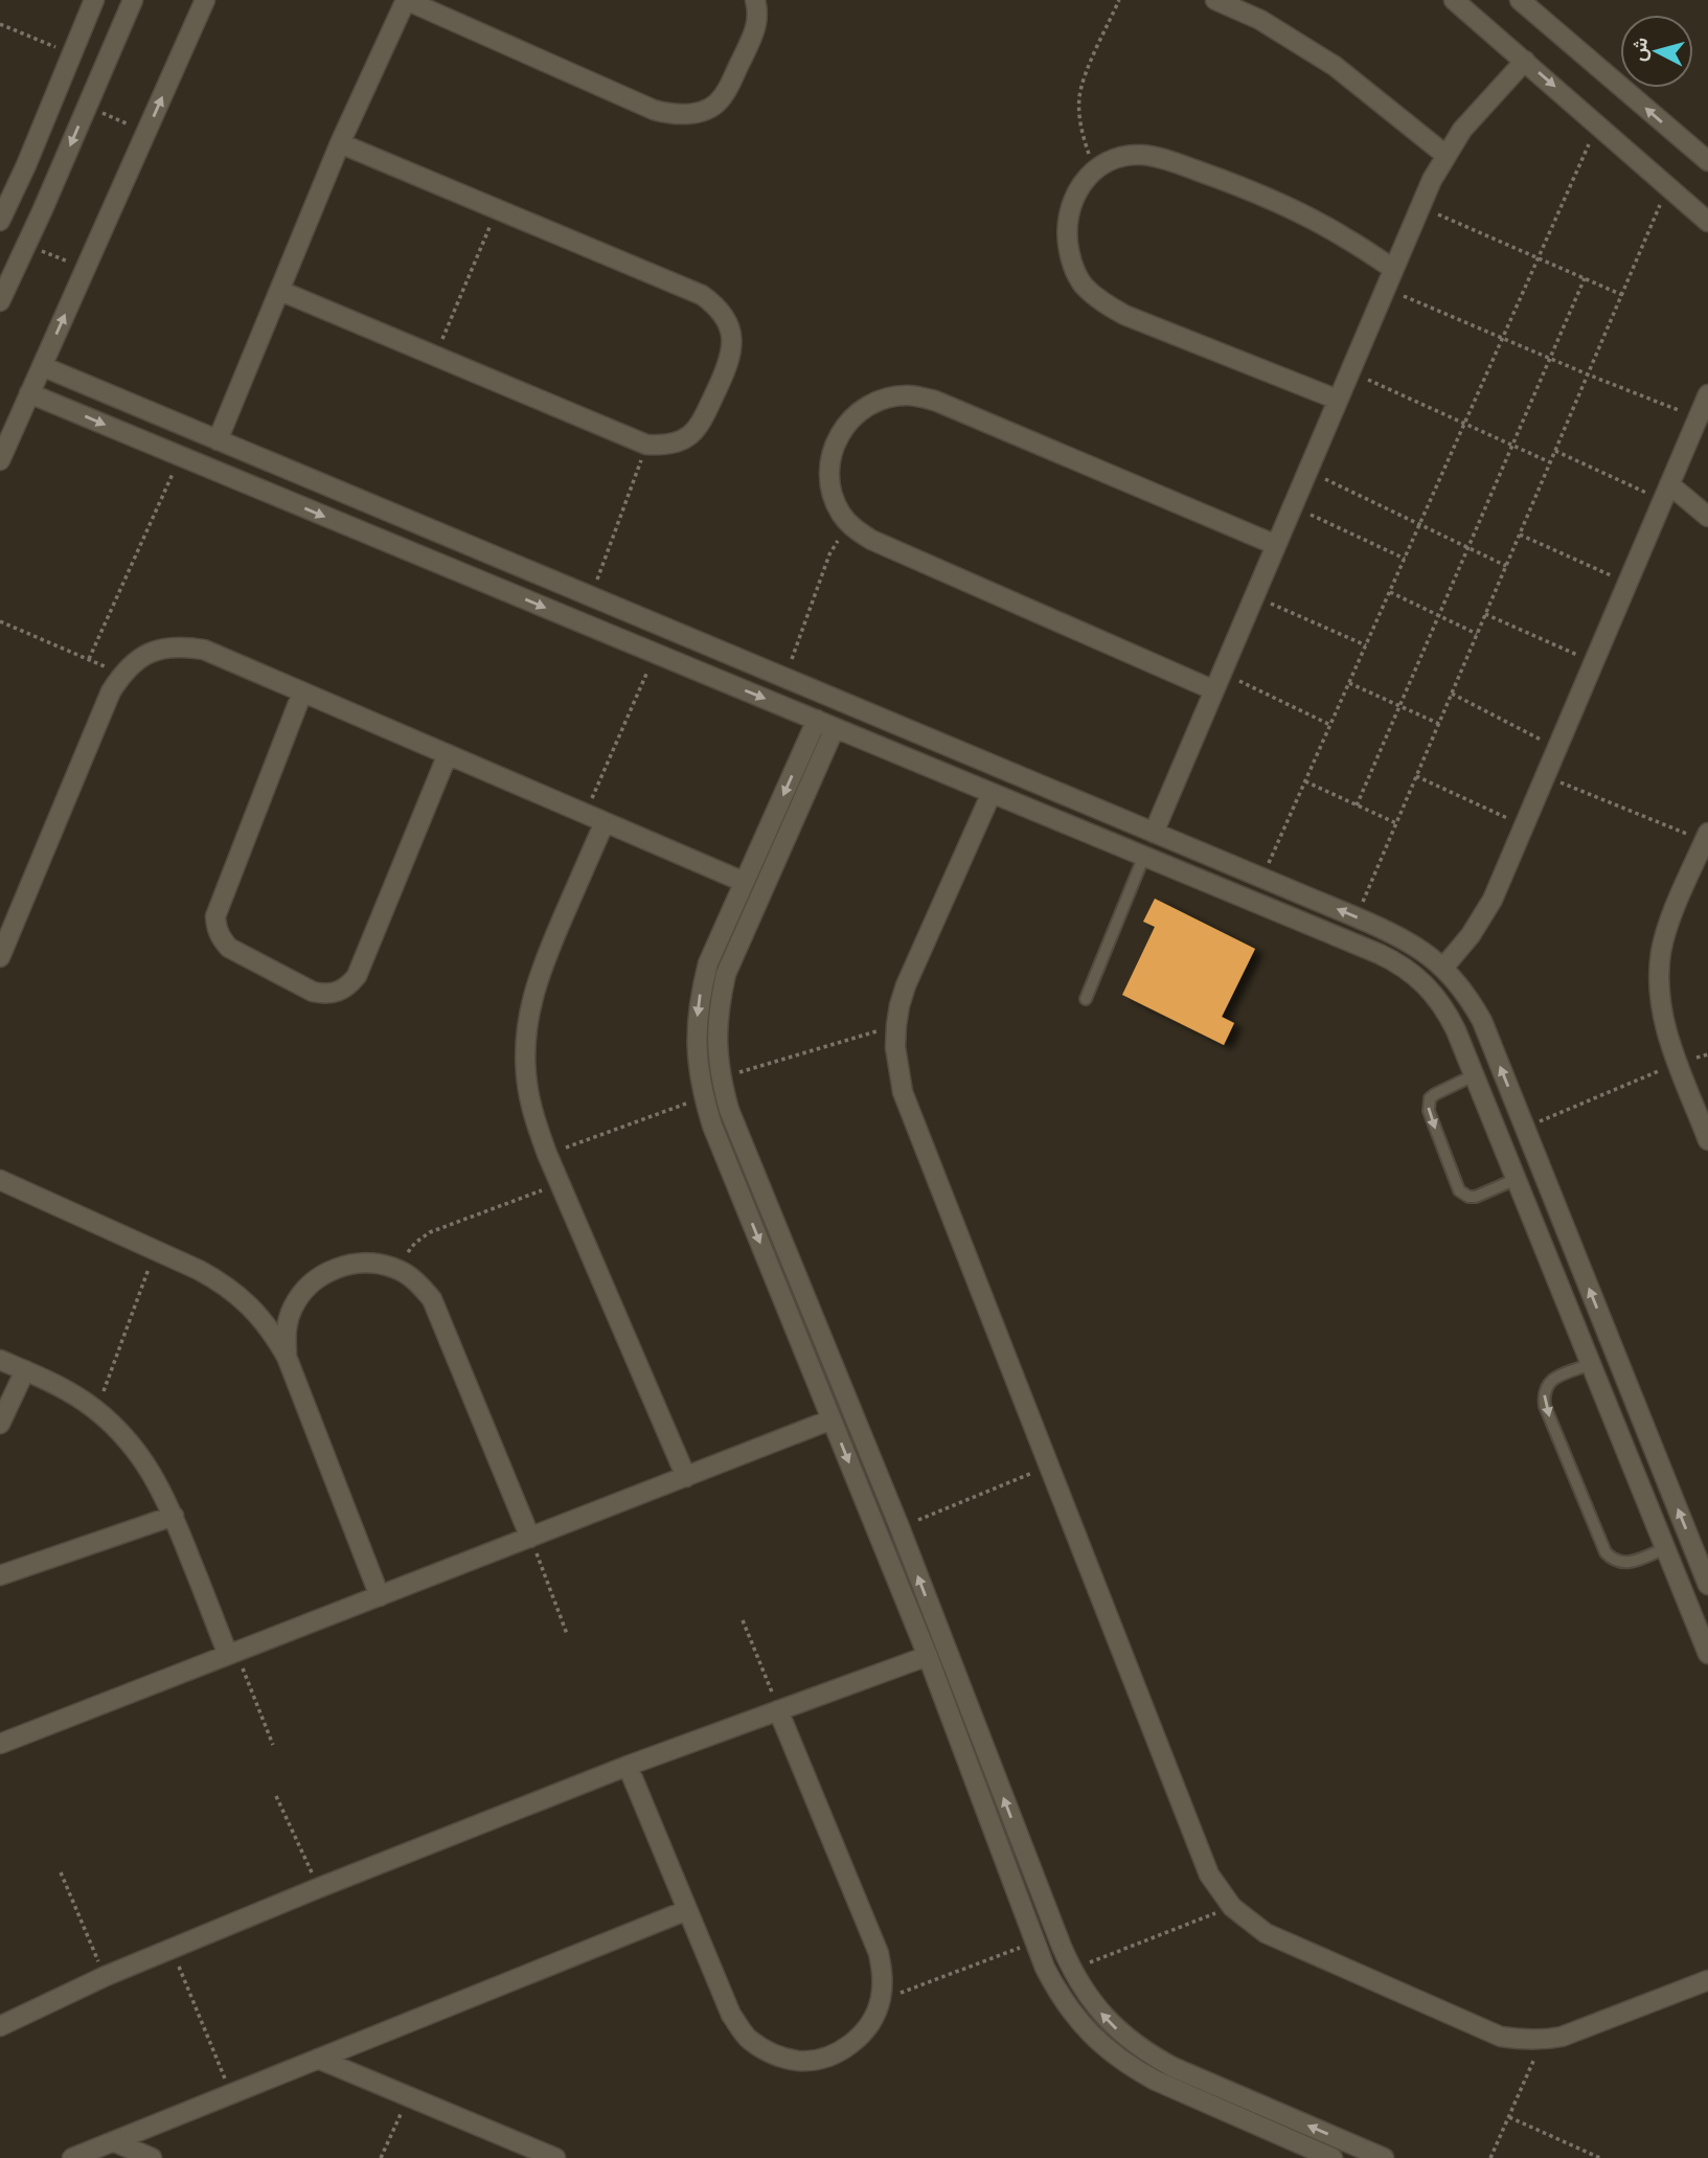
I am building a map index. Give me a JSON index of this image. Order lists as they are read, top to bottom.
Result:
{
  "north": "left"
}
